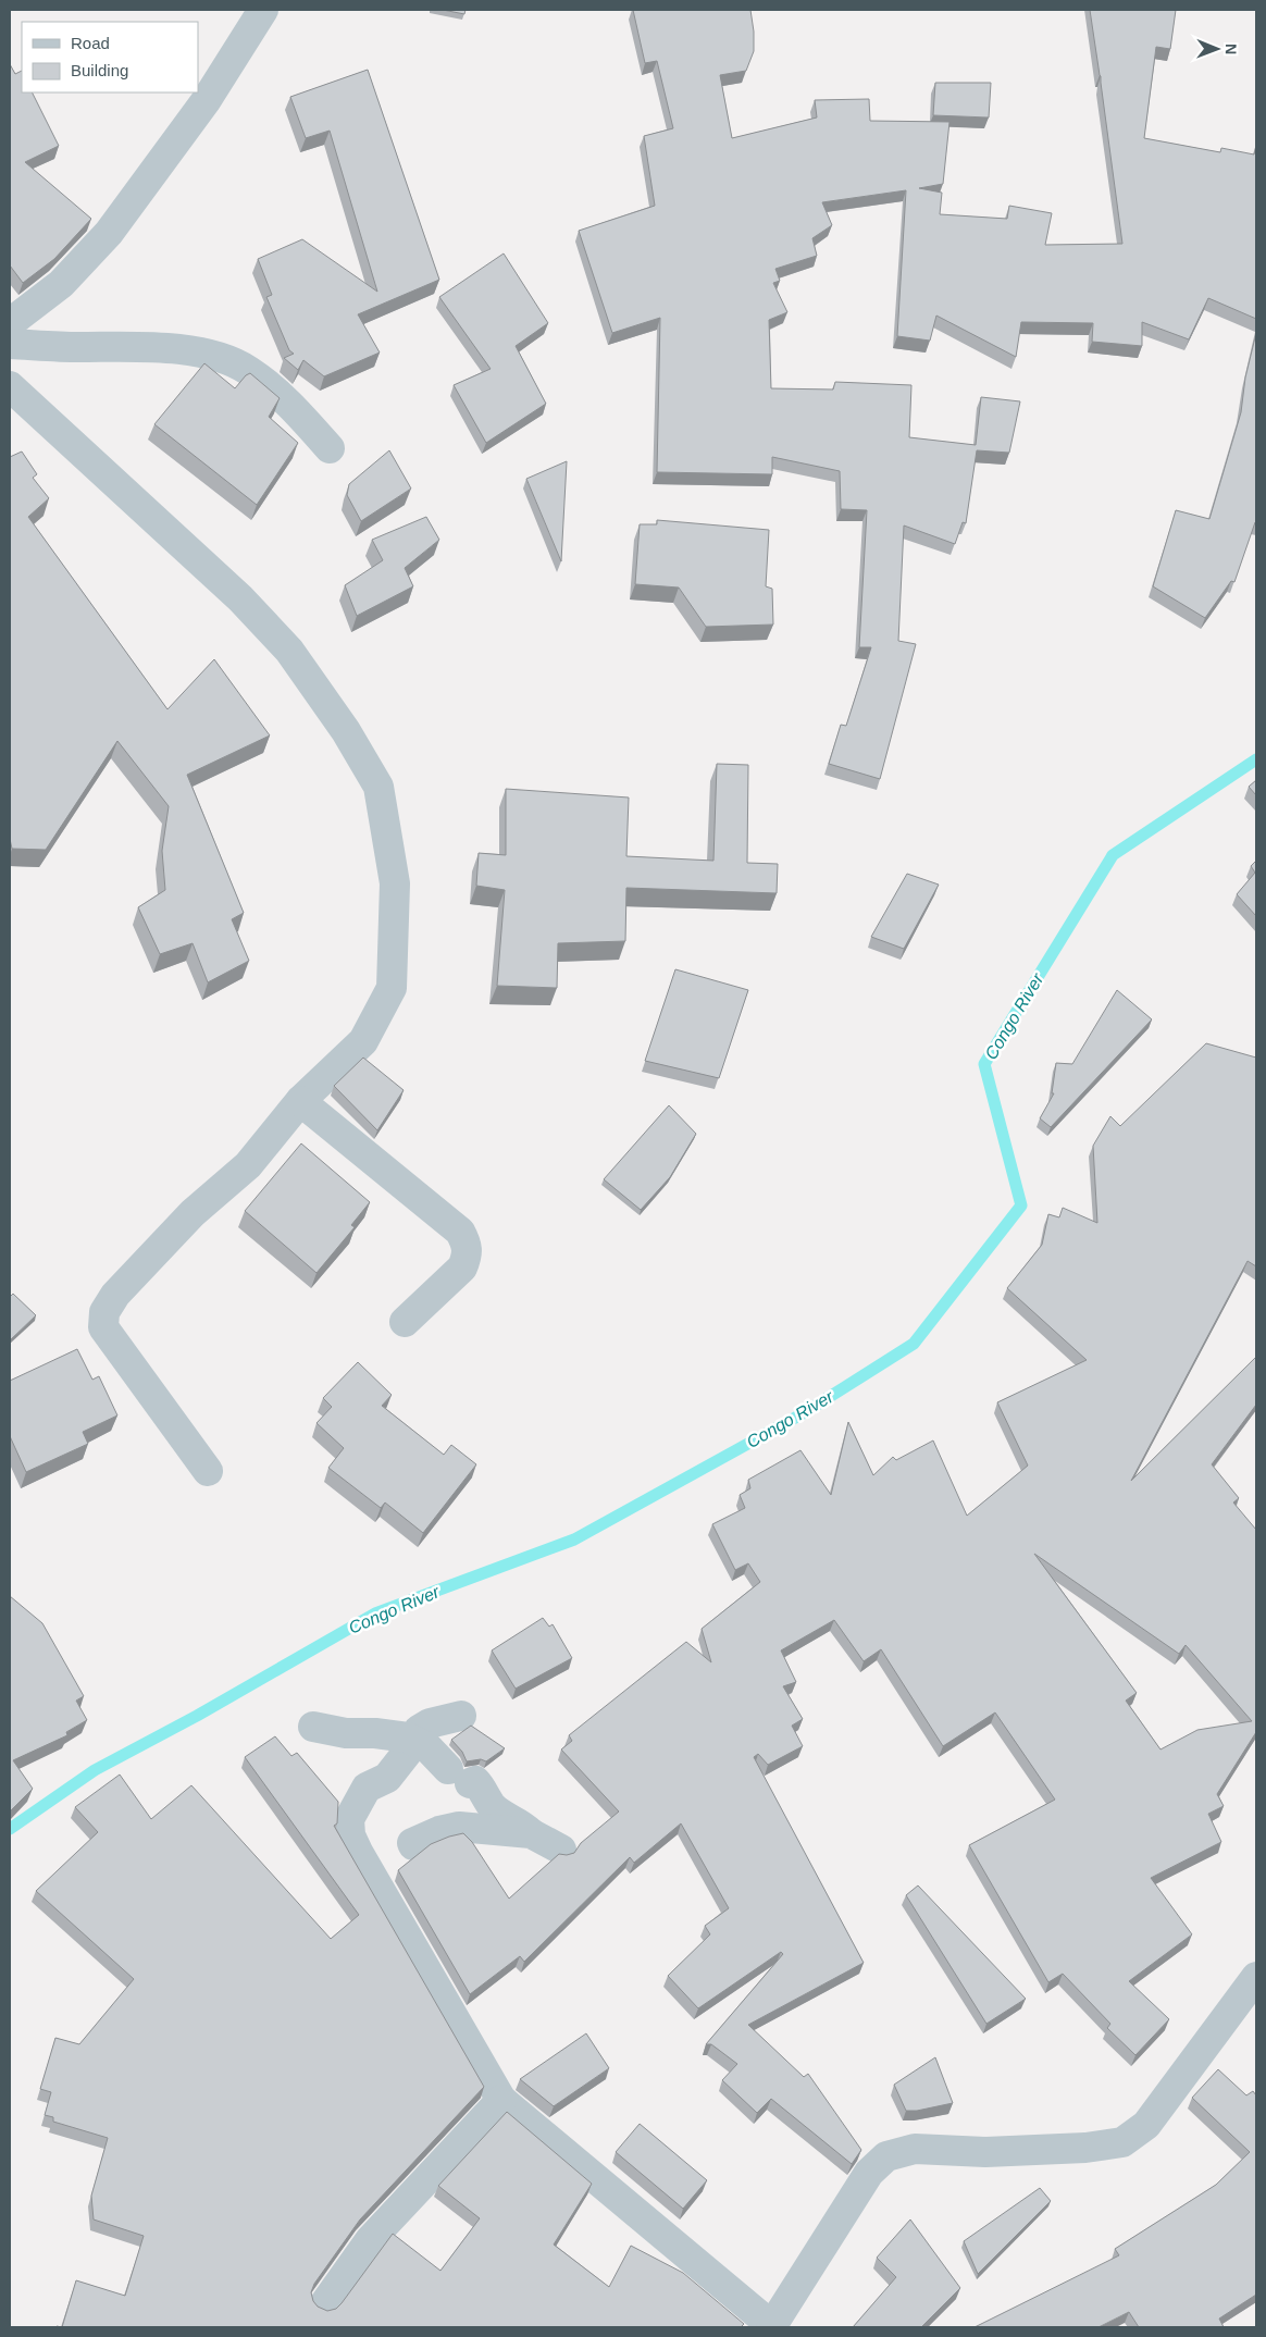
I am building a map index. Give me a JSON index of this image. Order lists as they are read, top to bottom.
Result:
{
  "water": ["Congo River"],
  "legend": ["Road", "Building"],
  "north": "right"
}
